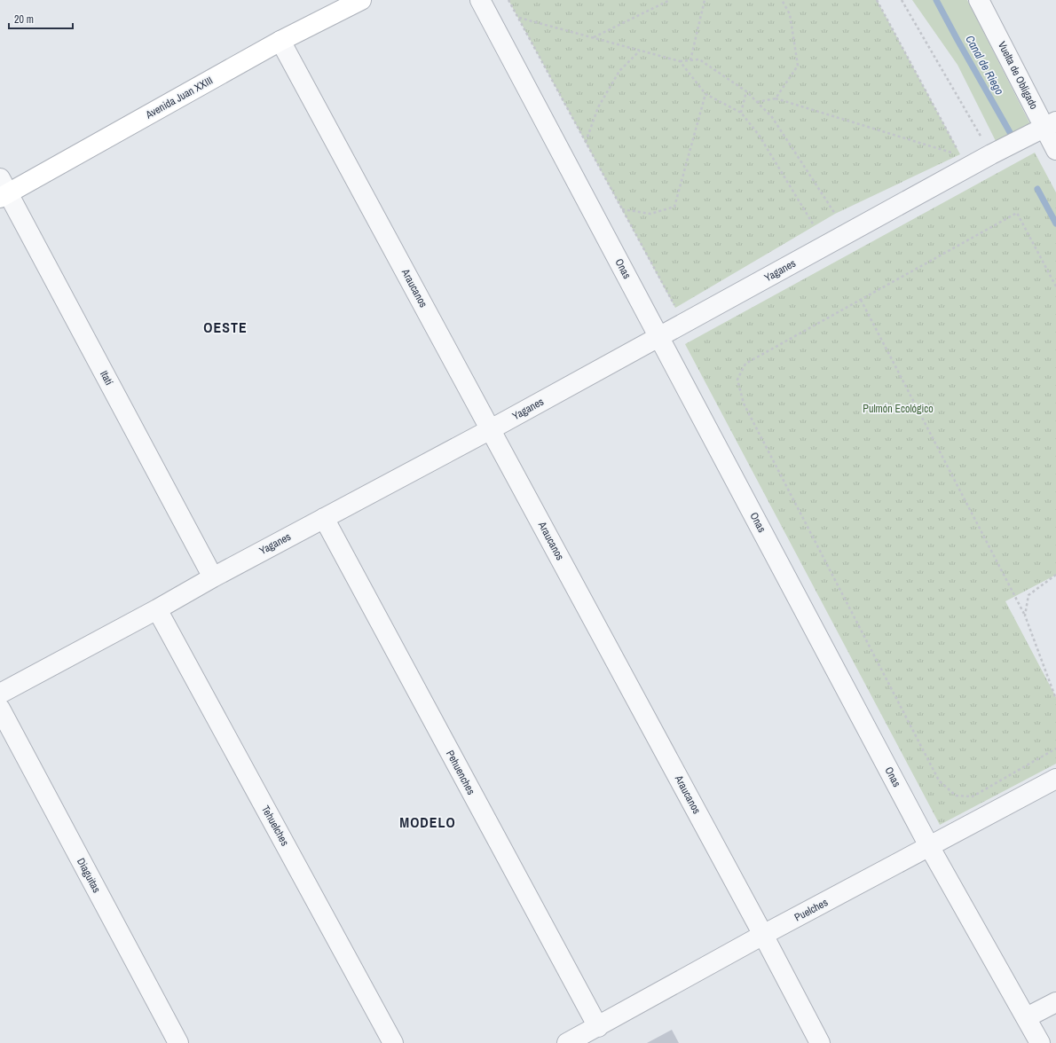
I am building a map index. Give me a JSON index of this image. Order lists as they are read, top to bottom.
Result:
{
  "streets": {
    "main road": ["Avenida Juan XXIII"],
    "street": [
      "Vuelta de Obligado",
      "Onas",
      "Yaganes",
      "Araucanos",
      "Itatí",
      "Pehuenches",
      "Tehuelches",
      "Diaguitas",
      "Puelches"
    ]
  },
  "crossings": [
    ["Vuelta de Obligado", "Yaganes"],
    ["Avenida Juan XXIII", "Araucanos"],
    ["Avenida Juan XXIII", "Itatí"],
    ["Onas", "Yaganes"],
    ["Onas", "Puelches"],
    ["Yaganes", "Araucanos"],
    ["Yaganes", "Itatí"],
    ["Yaganes", "Pehuenches"],
    ["Yaganes", "Tehuelches"],
    ["Araucanos", "Puelches"],
    ["Pehuenches", "Puelches"]
  ],
  "districts": ["OESTE", "MODELO"],
  "water": ["Canal de Riego"],
  "parks": ["Pulmón Ecológico"],
  "scale_bar": "20 m"
}
